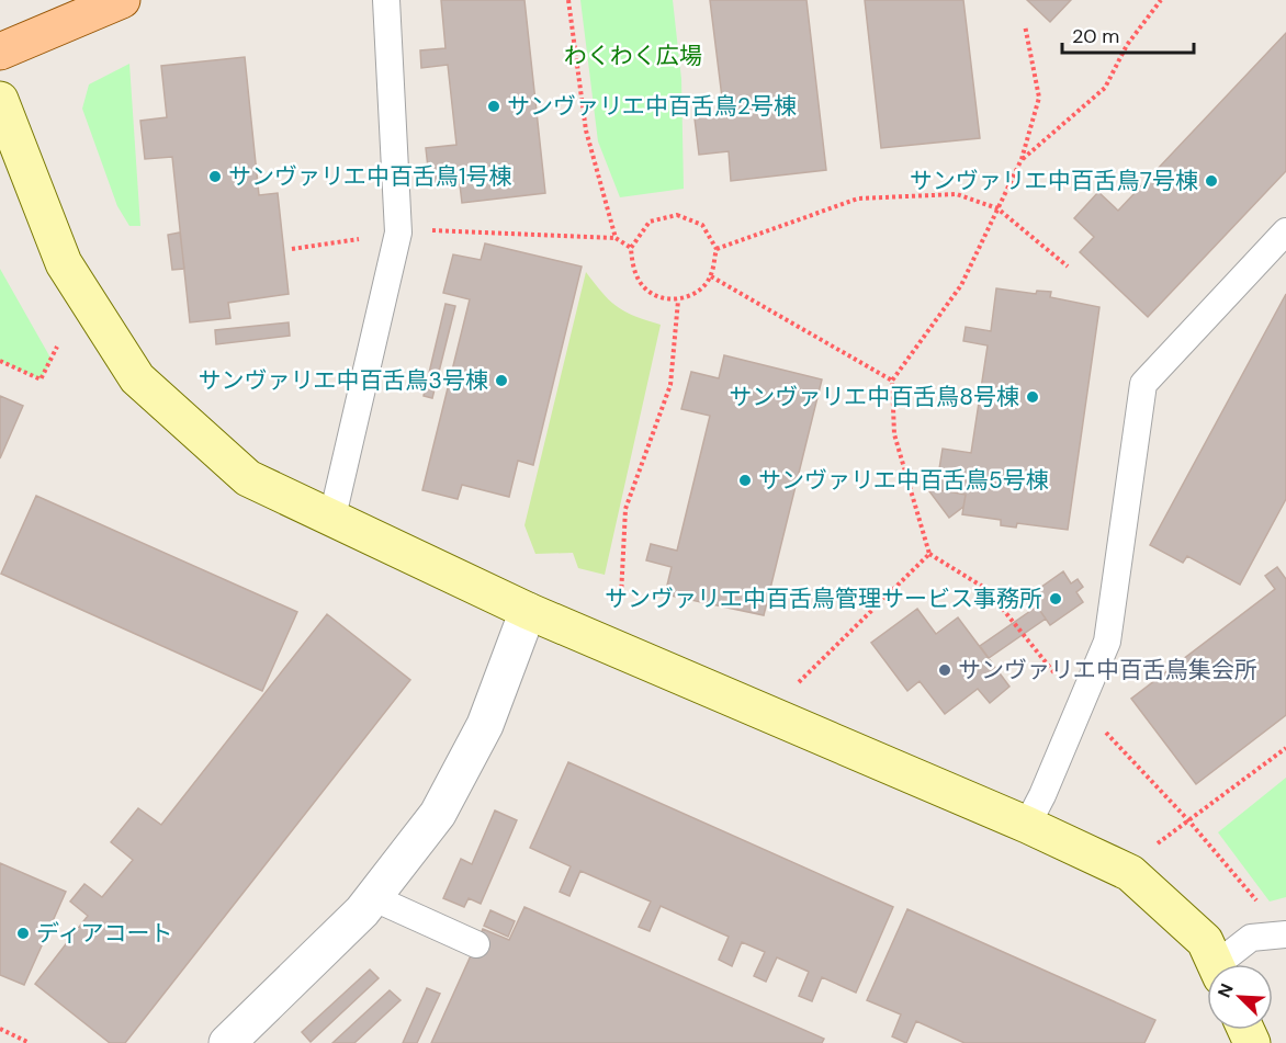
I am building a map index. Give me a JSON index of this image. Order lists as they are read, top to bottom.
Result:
{
  "parks": ["わくわく広場"],
  "places": [
    "サンヴァリエ中百舌鳥2号棟",
    "サンヴァリエ中百舌鳥1号棟",
    "サンヴァリエ中百舌鳥7号棟",
    "サンヴァリエ中百舌鳥3号棟",
    "サンヴァリエ中百舌鳥8号棟",
    "サンヴァリエ中百舌鳥5号棟",
    "サンヴァリエ中百舌鳥管理サービス事務所",
    "サンヴァリエ中百舌鳥集会所",
    "ディアコート"
  ],
  "scale_bar": "20 m",
  "north": "top left"
}
